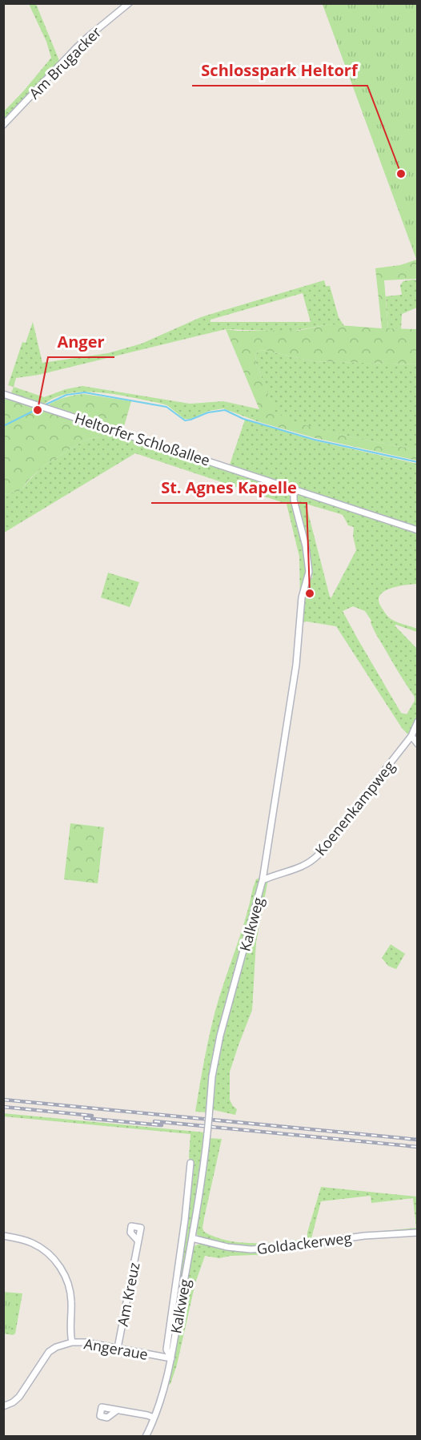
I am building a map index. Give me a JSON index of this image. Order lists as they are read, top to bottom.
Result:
{
  "streets": {
    "street": [
      "Am Brugacker",
      "Heltorfer Schloßallee",
      "Koenenkampweg",
      "Kalkweg",
      "Goldackerweg",
      "Am Kreuz",
      "Angeraue"
    ]
  },
  "crossings": [
    ["Heltorfer Schloßallee", "Kalkweg"],
    ["Koenenkampweg", "Kalkweg"],
    ["Kalkweg", "Goldackerweg"],
    ["Kalkweg", "Angeraue"],
    ["Am Kreuz", "Angeraue"]
  ],
  "places": ["Schlosspark Heltorf", "Anger", "St. Agnes Kapelle"]
}
